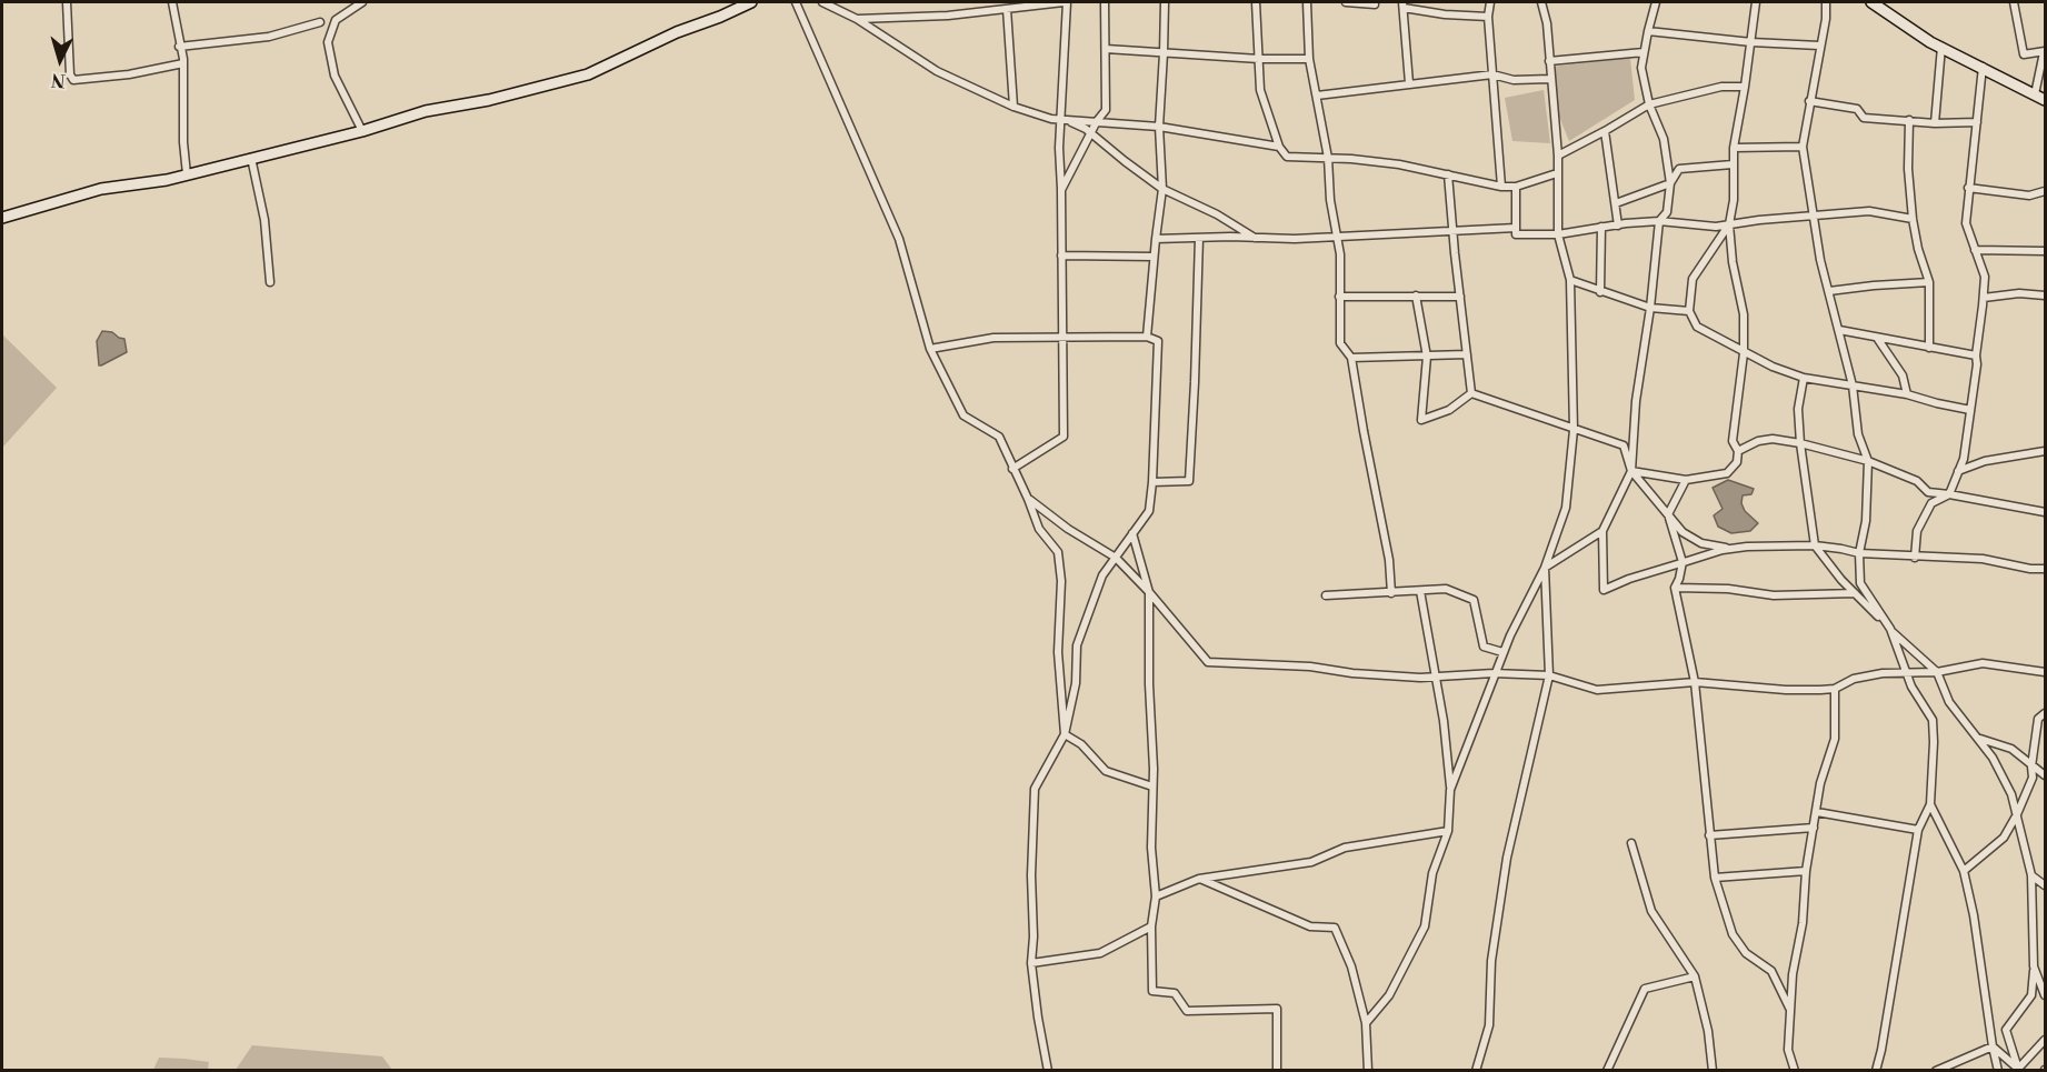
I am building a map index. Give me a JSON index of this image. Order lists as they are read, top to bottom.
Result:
{
  "north": "bottom"
}
